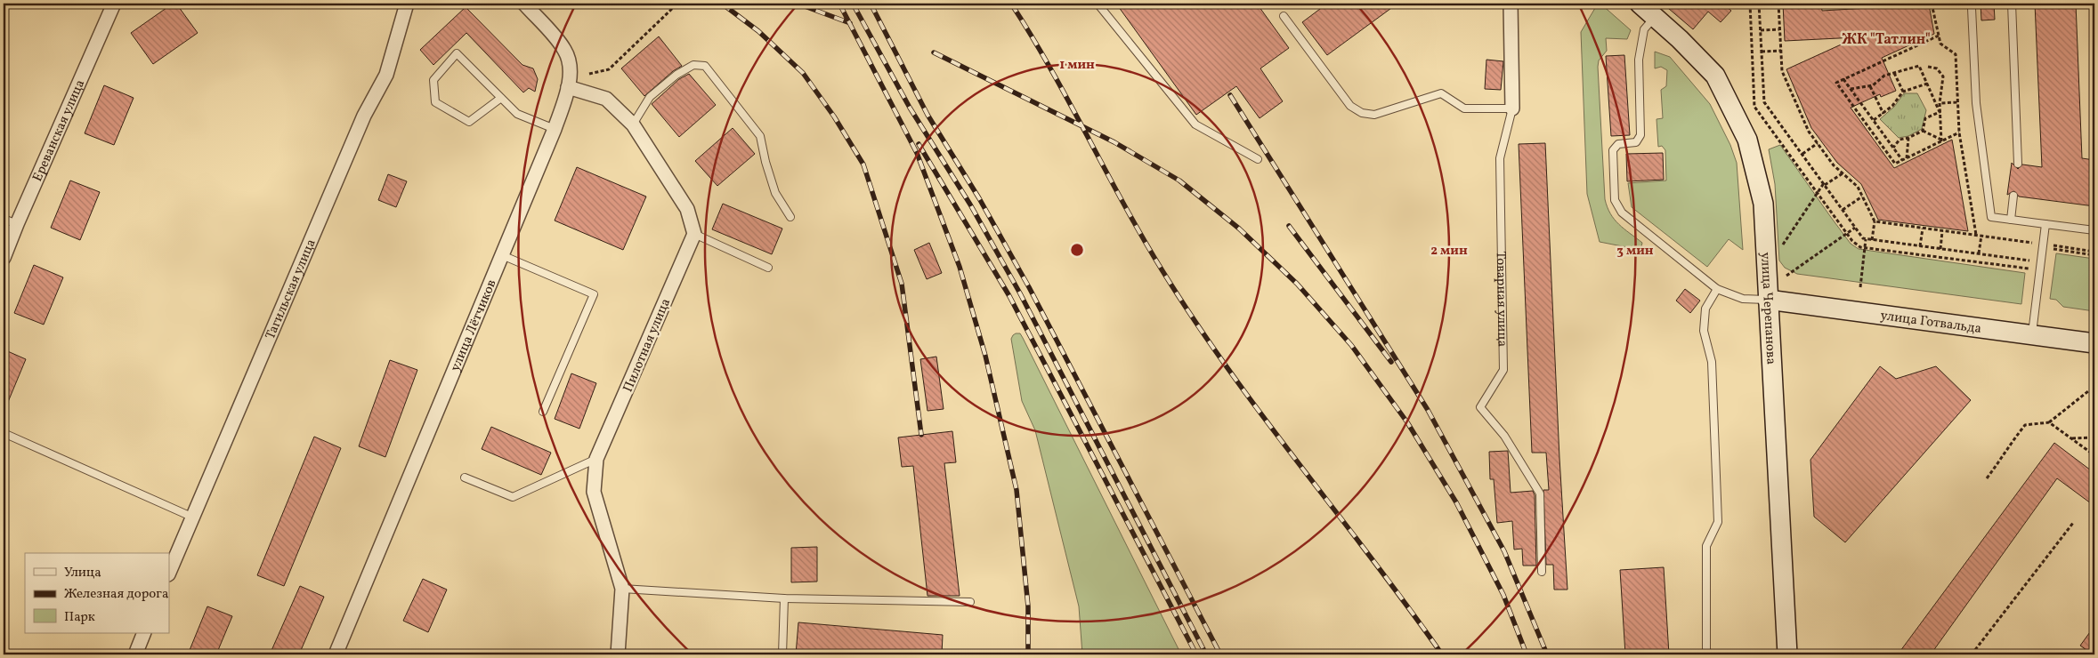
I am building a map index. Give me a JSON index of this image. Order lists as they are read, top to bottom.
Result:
{
  "streets": {
    "main road": ["улица Черепанова", "улица Готвальда"],
    "street": [
      "Ереванская улица",
      "Тагильская улица",
      "Товарная улица",
      "улица Лётчиков",
      "Пилотная улица"
    ]
  },
  "crossings": [
    ["улица Черепанова", "улица Готвальда"]
  ],
  "districts": ["ЖК \"Татлин\""],
  "legend": ["Улица", "Железная дорога", "Парк"],
  "rings": ["1 мин", "2 мин", "3 мин"]
}
